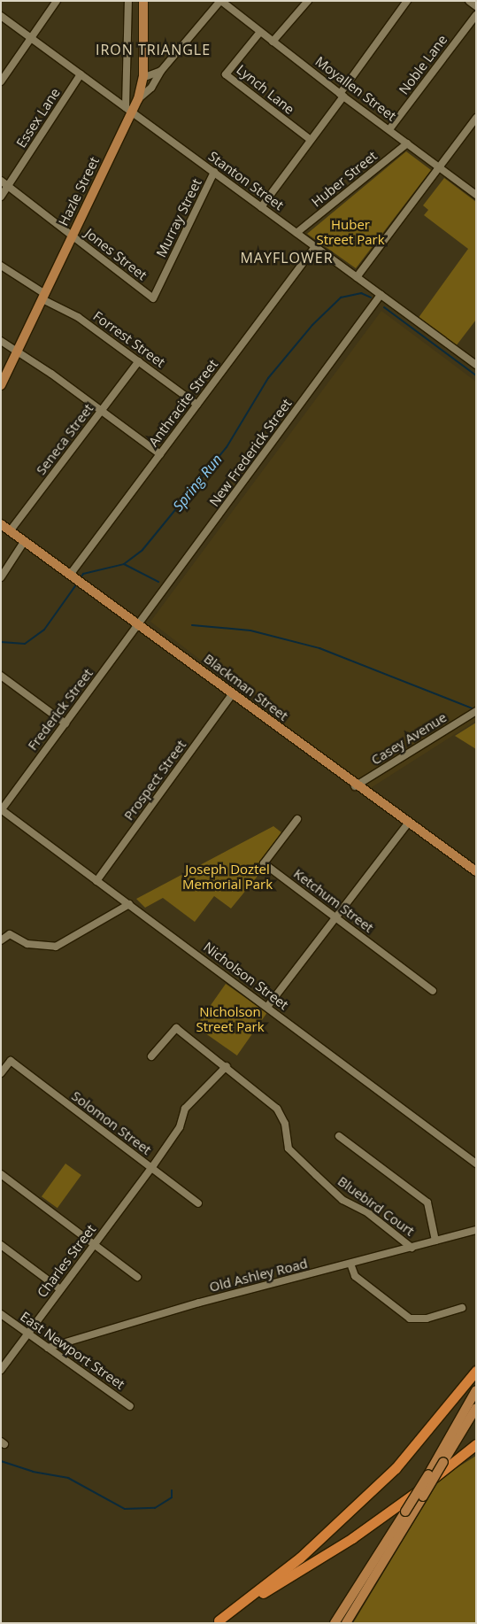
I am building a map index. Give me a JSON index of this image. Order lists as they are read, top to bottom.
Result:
{
  "streets": {
    "main road": ["Hazle Street", "Blackman Street"],
    "street": [
      "Noble Lane",
      "Moyallen Street",
      "Lynch Lane",
      "Essex Lane",
      "Huber Street",
      "Stanton Street",
      "Murray Street",
      "Jones Street",
      "Forrest Street",
      "Anthracite Street",
      "Seneca Street",
      "New Frederick Street",
      "Frederick Street",
      "Casey Avenue",
      "Prospect Street",
      "Ketchum Street",
      "Nicholson Street",
      "Solomon Street",
      "Bluebird Court",
      "Charles Street",
      "Old Ashley Road",
      "East Newport Street"
    ]
  },
  "crossings": [
    ["Noble Lane", "Moyallen Street"],
    ["Moyallen Street", "Lynch Lane"],
    ["Moyallen Street", "Huber Street"],
    ["Essex Lane", "Stanton Street"],
    ["Essex Lane", "Jones Street"],
    ["Huber Street", "Stanton Street"],
    ["Stanton Street", "Hazle Street"],
    ["Stanton Street", "Murray Street"],
    ["Stanton Street", "Anthracite Street"],
    ["Stanton Street", "New Frederick Street"],
    ["Hazle Street", "Jones Street"],
    ["Hazle Street", "Forrest Street"],
    ["Murray Street", "Jones Street"],
    ["Forrest Street", "Anthracite Street"],
    ["Forrest Street", "Seneca Street"],
    ["Anthracite Street", "Blackman Street"],
    ["Seneca Street", "Blackman Street"],
    ["New Frederick Street", "Blackman Street"],
    ["New Frederick Street", "Frederick Street"],
    ["Blackman Street", "Frederick Street"],
    ["Blackman Street", "Casey Avenue"],
    ["Blackman Street", "Prospect Street"],
    ["Frederick Street", "Nicholson Street"],
    ["Prospect Street", "Nicholson Street"],
    ["Solomon Street", "Charles Street"],
    ["Bluebird Court", "Charles Street"],
    ["Bluebird Court", "Old Ashley Road"],
    ["Charles Street", "East Newport Street"],
    ["Old Ashley Road", "East Newport Street"]
  ],
  "districts": ["IRON TRIANGLE", "MAYFLOWER"],
  "water": ["Spring Run"],
  "parks": ["Huber Street Park", "Joseph Doztel Memorial Park", "Nicholson Street Park"]
}
